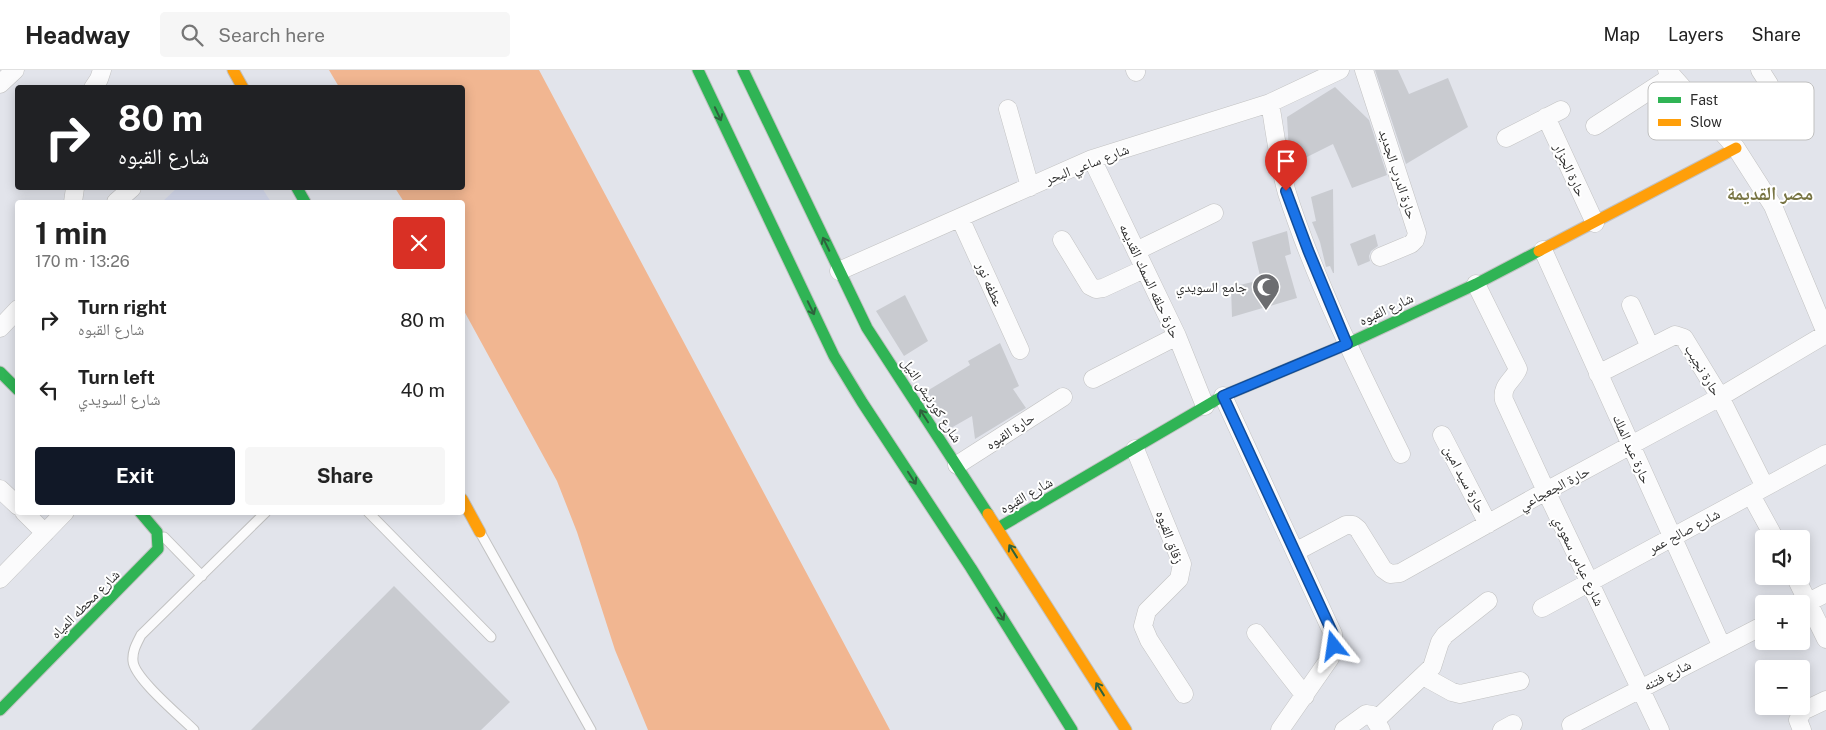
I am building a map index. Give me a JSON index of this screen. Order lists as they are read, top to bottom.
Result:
{
  "streets": {
    "main road": ["شارع القبوه", "شارع كورنيش النيل", "شارع محطه المياه"],
    "street": [
      "شارع ساعي البحر",
      "حارة الجزار",
      "حارة الدرب الجديد",
      "حارة حلقه السمك القديمه",
      "عطفه نور",
      "حارة نجيب",
      "حارة القبوه",
      "حارة عبد الملك",
      "حارة سيد امين",
      "حارة الجعجاعي",
      "شارع صالح عمر",
      "زقاق القبوه",
      "شارع عباس سعودي",
      "شارع فتنه"
    ]
  },
  "crossings": [
    ["شارع ساعي البحر", "حارة حلقه السمك القديمه"],
    ["شارع ساعي البحر", "عطفه نور"],
    ["شارع ساعي البحر", "شارع كورنيش النيل"],
    ["حارة الجزار", "شارع القبوه"],
    ["حارة حلقه السمك القديمه", "شارع القبوه"],
    ["شارع القبوه", "شارع كورنيش النيل"],
    ["شارع القبوه", "حارة عبد الملك"],
    ["شارع القبوه", "زقاق القبوه"],
    ["شارع القبوه", "شارع عباس سعودي"],
    ["حارة نجيب", "حارة عبد الملك"],
    ["حارة نجيب", "حارة الجعجاعي"],
    ["حارة نجيب", "شارع صالح عمر"],
    ["شارع كورنيش النيل", "حارة القبوه"],
    ["حارة عبد الملك", "حارة الجعجاعي"],
    ["حارة عبد الملك", "شارع صالح عمر"],
    ["حارة عبد الملك", "شارع فتنه"],
    ["حارة سيد امين", "حارة الجعجاعي"],
    ["حارة الجعجاعي", "شارع عباس سعودي"],
    ["شارع صالح عمر", "شارع عباس سعودي"],
    ["شارع عباس سعودي", "شارع فتنه"]
  ],
  "districts": ["مصر القديمة"],
  "places": {
    "mosque": ["جامع السويدي"]
  },
  "legend": ["Fast", "Slow"],
  "page": {
    "header": "Headway",
    "search": "Search here",
    "nav": ["Map", "Layers", "Share"],
    "turn": ["80 m", "شارع القبوه"],
    "heading": ["1 min", "170 m · 13:26"],
    "list": [
      {
        "name": "Turn right",
        "note": "شارع القبوه",
        "value": "80 m"
      },
      {
        "name": "Turn left",
        "note": "شارع السويدي",
        "value": "40 m"
      }
    ],
    "buttons": ["Exit", "Share"],
    "map_buttons": ["+", "−"]
  }
}
